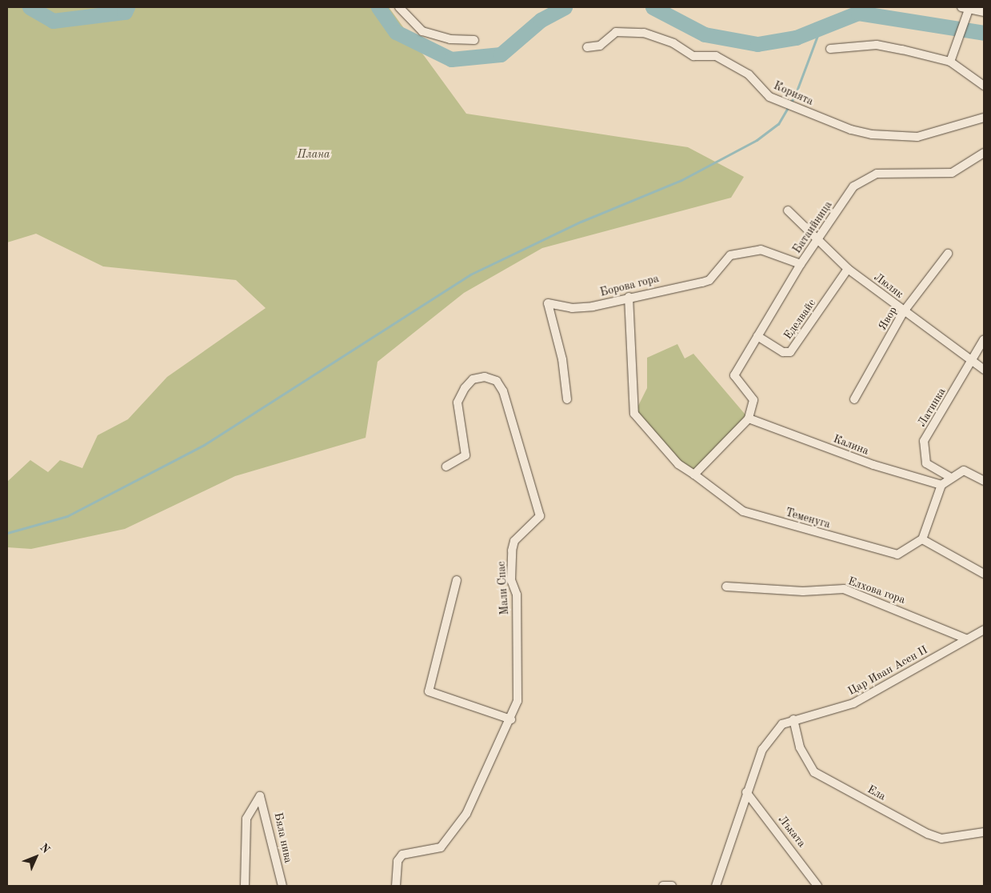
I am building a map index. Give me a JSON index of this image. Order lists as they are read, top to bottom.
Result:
{
  "streets": {
    "street": [
      "Корията",
      "Батаийница",
      "Борова гора",
      "Люляк",
      "Явор",
      "Еделвайс",
      "Латинка",
      "Калина",
      "Теменуга",
      "Мали Спас",
      "Елхова гора",
      "Цар Иван Асен II",
      "Ела",
      "Лъката",
      "Бяла нива"
    ]
  },
  "crossings": [
    ["Батаийница", "Борова гора"],
    ["Батаийница", "Люляк"],
    ["Батаийница", "Еделвайс"],
    ["Батаийница", "Калина"],
    ["Борова гора", "Теменуга"],
    ["Люляк", "Явор"],
    ["Люляк", "Еделвайс"],
    ["Люляк", "Латинка"],
    ["Елхова гора", "Цар Иван Асен II"],
    ["Цар Иван Асен II", "Ела"],
    ["Цар Иван Асен II", "Лъката"]
  ],
  "parks": ["Плана"],
  "north": "top right"
}
